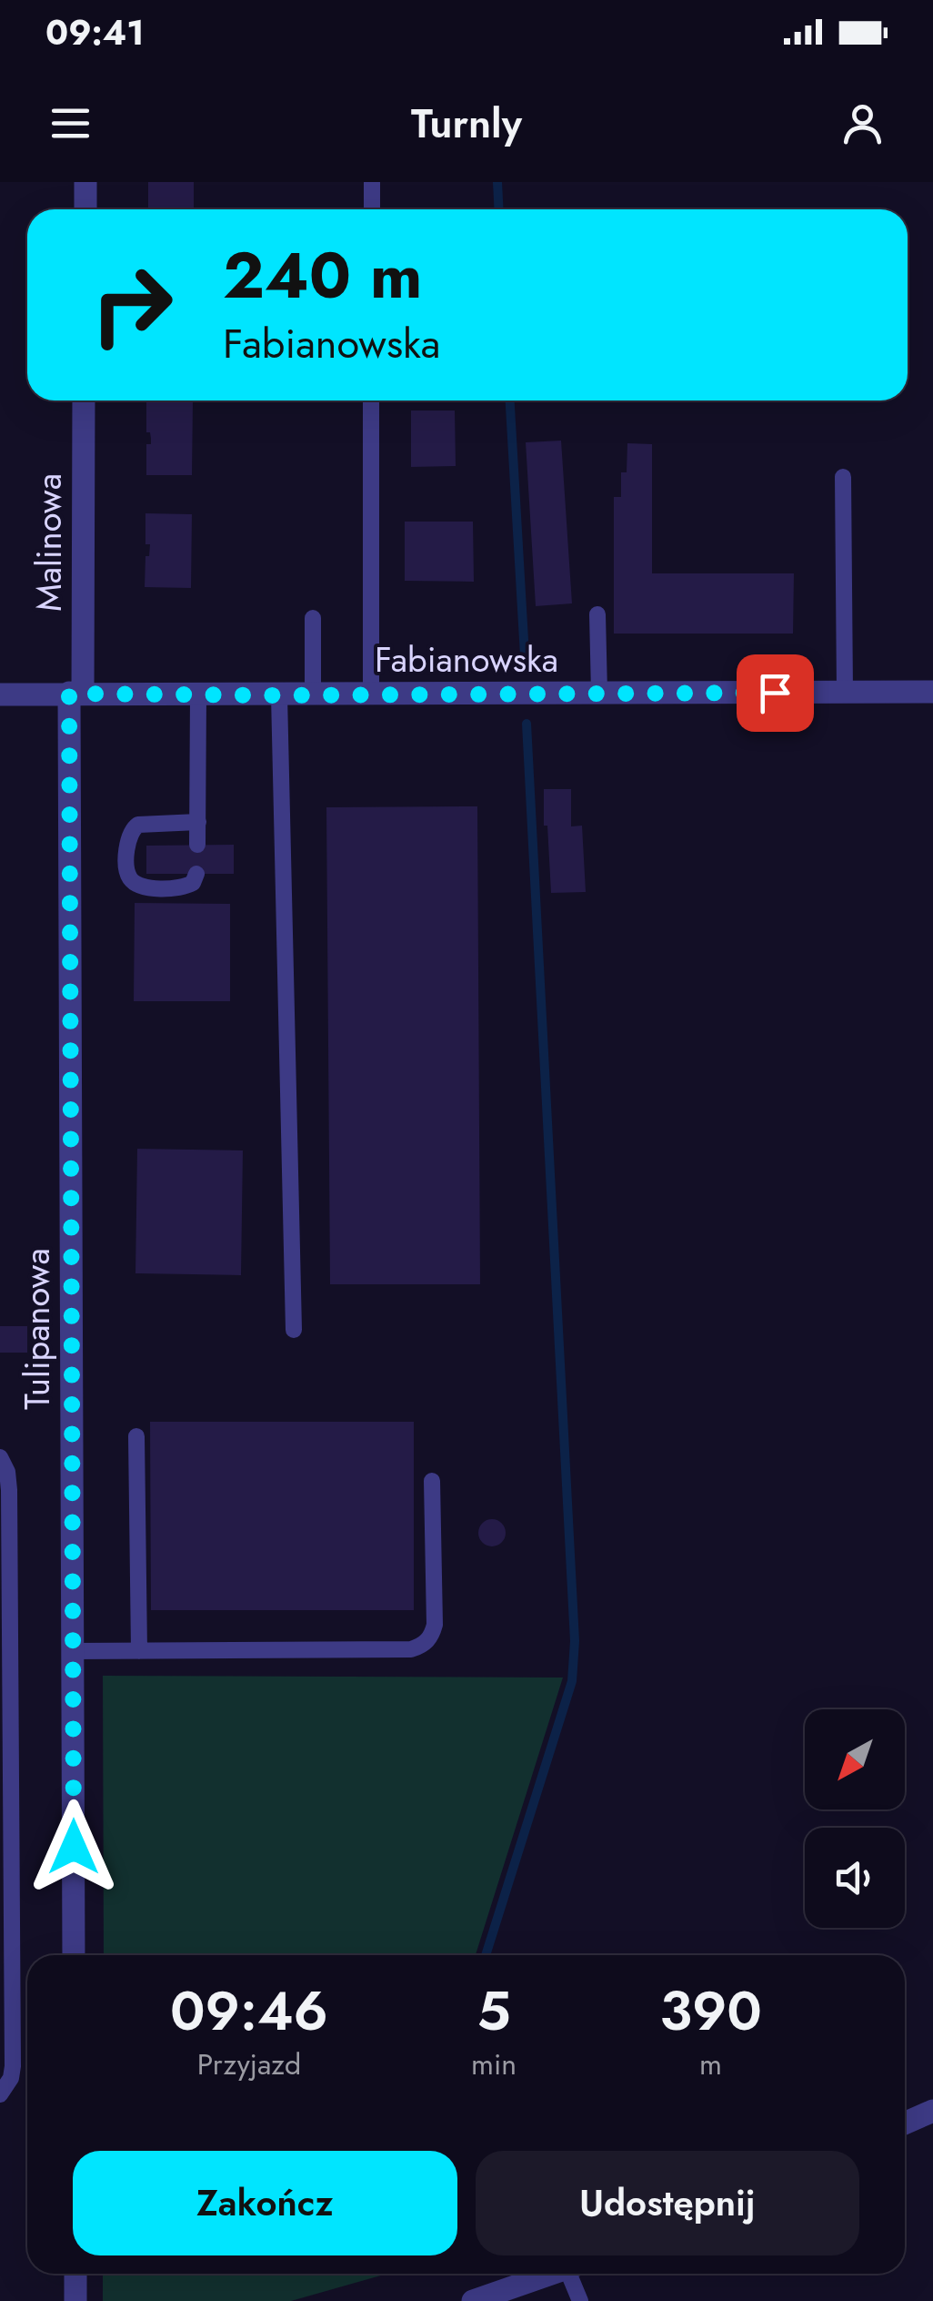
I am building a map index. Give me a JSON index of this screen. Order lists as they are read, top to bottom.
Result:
{
  "streets": {
    "street": ["Malinowa", "Fabianowska", "Tulipanowa"]
  },
  "crossings": [
    ["Malinowa", "Fabianowska"],
    ["Malinowa", "Tulipanowa"],
    ["Fabianowska", "Tulipanowa"]
  ],
  "north": "bottom left",
  "page": {
    "status": "09:41",
    "header": "Turnly",
    "turn": ["240 m", "Fabianowska"],
    "eta": [
      "09:46",
      "Przyjazd",
      "5",
      "min",
      "390",
      "m"
    ],
    "buttons": ["Zakończ", "Udostępnij"]
  }
}
